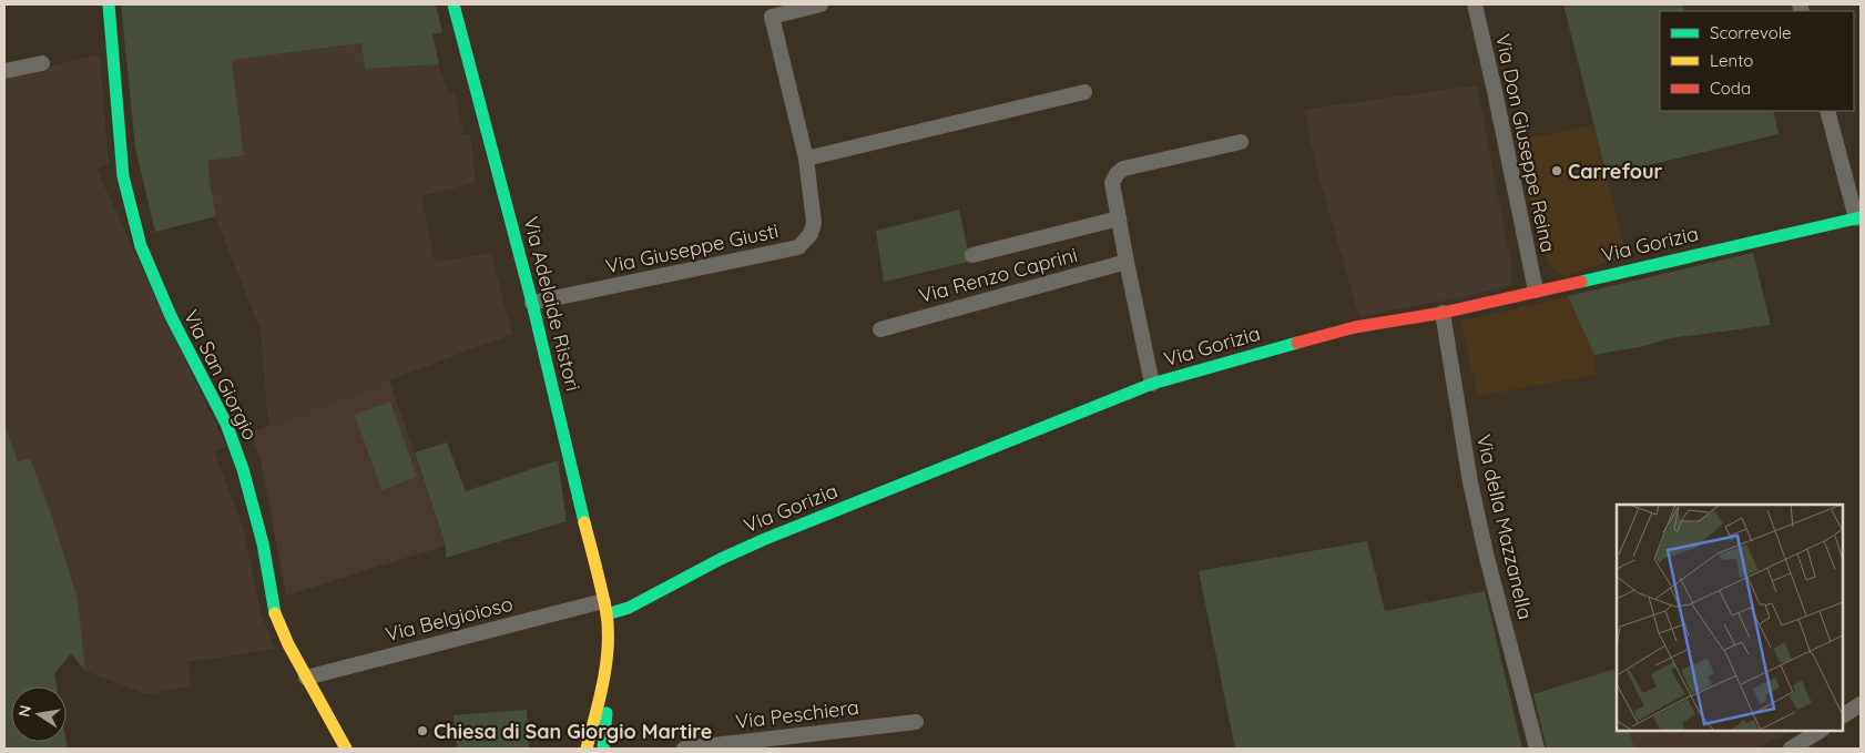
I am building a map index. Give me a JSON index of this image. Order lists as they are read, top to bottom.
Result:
{
  "streets": {
    "street": [
      "Via Don Giuseppe Reina",
      "Via Gorizia",
      "Via Giuseppe Giusti",
      "Via Renzo Caprini",
      "Via Adelaide Ristori",
      "Via San Giorgio",
      "Via della Mazzanella",
      "Via Belgioioso",
      "Via Peschiera"
    ]
  },
  "crossings": [
    ["Via Don Giuseppe Reina", "Via Gorizia"],
    ["Via Gorizia", "Via Adelaide Ristori"],
    ["Via Gorizia", "Via della Mazzanella"],
    ["Via Gorizia", "Via Belgioioso"],
    ["Via Giuseppe Giusti", "Via Adelaide Ristori"],
    ["Via Adelaide Ristori", "Via Belgioioso"],
    ["Via San Giorgio", "Via Belgioioso"]
  ],
  "places": ["Carrefour", "Chiesa di San Giorgio Martire"],
  "legend": ["Scorrevole", "Lento", "Coda"],
  "north": "left"
}
